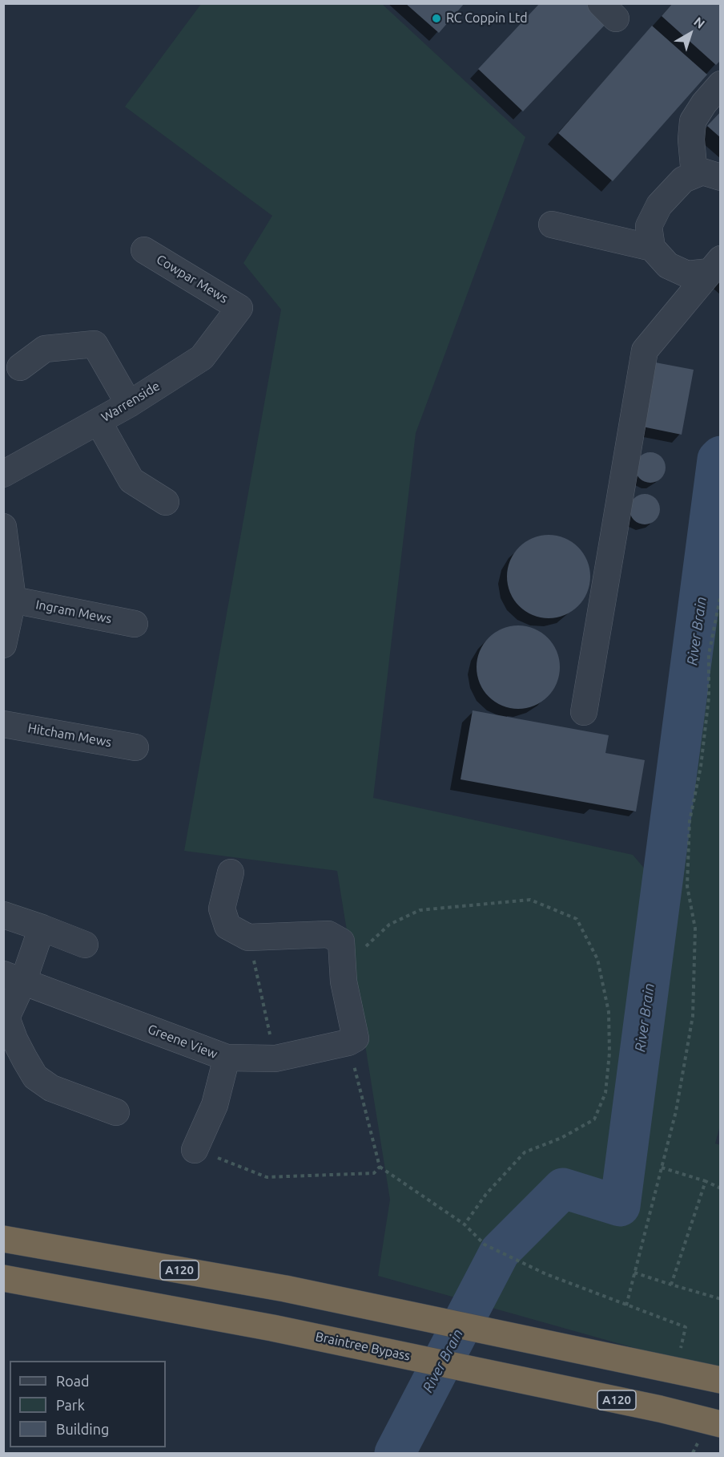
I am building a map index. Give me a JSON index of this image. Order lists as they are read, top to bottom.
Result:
{
  "streets": {
    "highway": ["A120", "Braintree Bypass"],
    "street": [
      "Cowpar Mews",
      "Warrenside",
      "Ingram Mews",
      "Hitcham Mews",
      "Greene View"
    ]
  },
  "crossings": [
    ["Cowpar Mews", "Warrenside"]
  ],
  "water": ["River Brain"],
  "places": ["RC Coppin Ltd"],
  "legend": ["Road", "Park", "Building"],
  "north": "top right"
}
